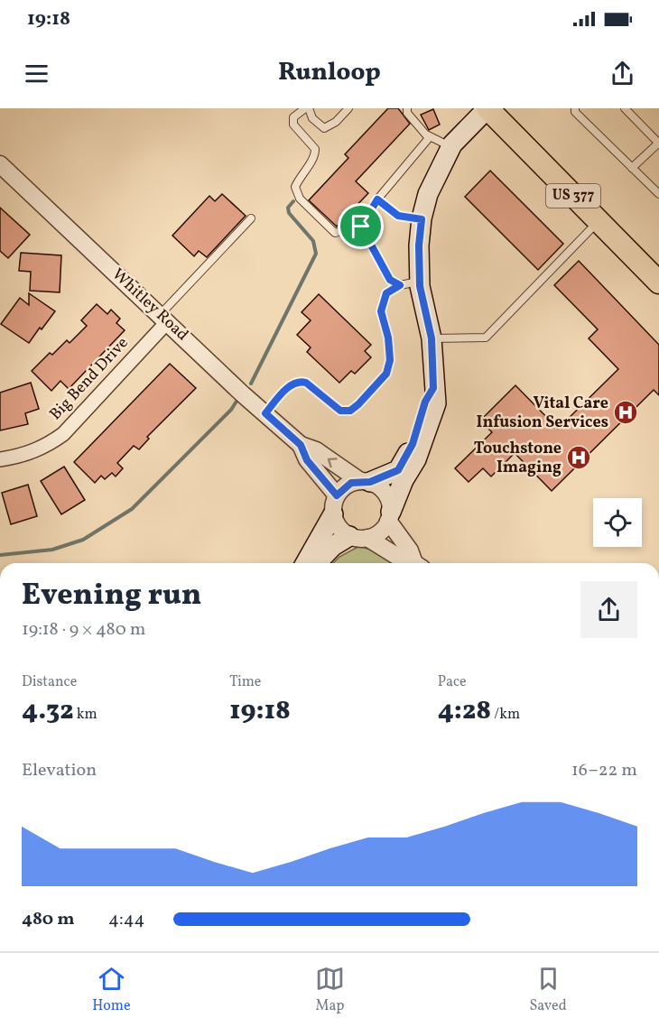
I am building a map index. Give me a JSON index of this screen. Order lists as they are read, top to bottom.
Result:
{
  "streets": {
    "main road": ["US 377"],
    "street": ["Whitley Road", "Big Bend Drive"]
  },
  "crossings": [
    ["Whitley Road", "Big Bend Drive"]
  ],
  "places": {
    "hospital": ["Vital Care Infusion Services", "Touchstone Imaging"]
  },
  "page": {
    "status": "19:18",
    "header": "Runloop",
    "heading": ["Evening run", "19:18 · 9 × 480 m"],
    "stats": [
      ["Distance", "4.32 km"],
      ["Time", "19:18"],
      ["Pace", "4:28 /km"]
    ],
    "chart": ["Elevation", "16–22 m"],
    "list": [
      {
        "name": "480 m",
        "note": "4:44"
      }
    ],
    "tabs": ["Home", "Map", "Saved"]
  }
}
